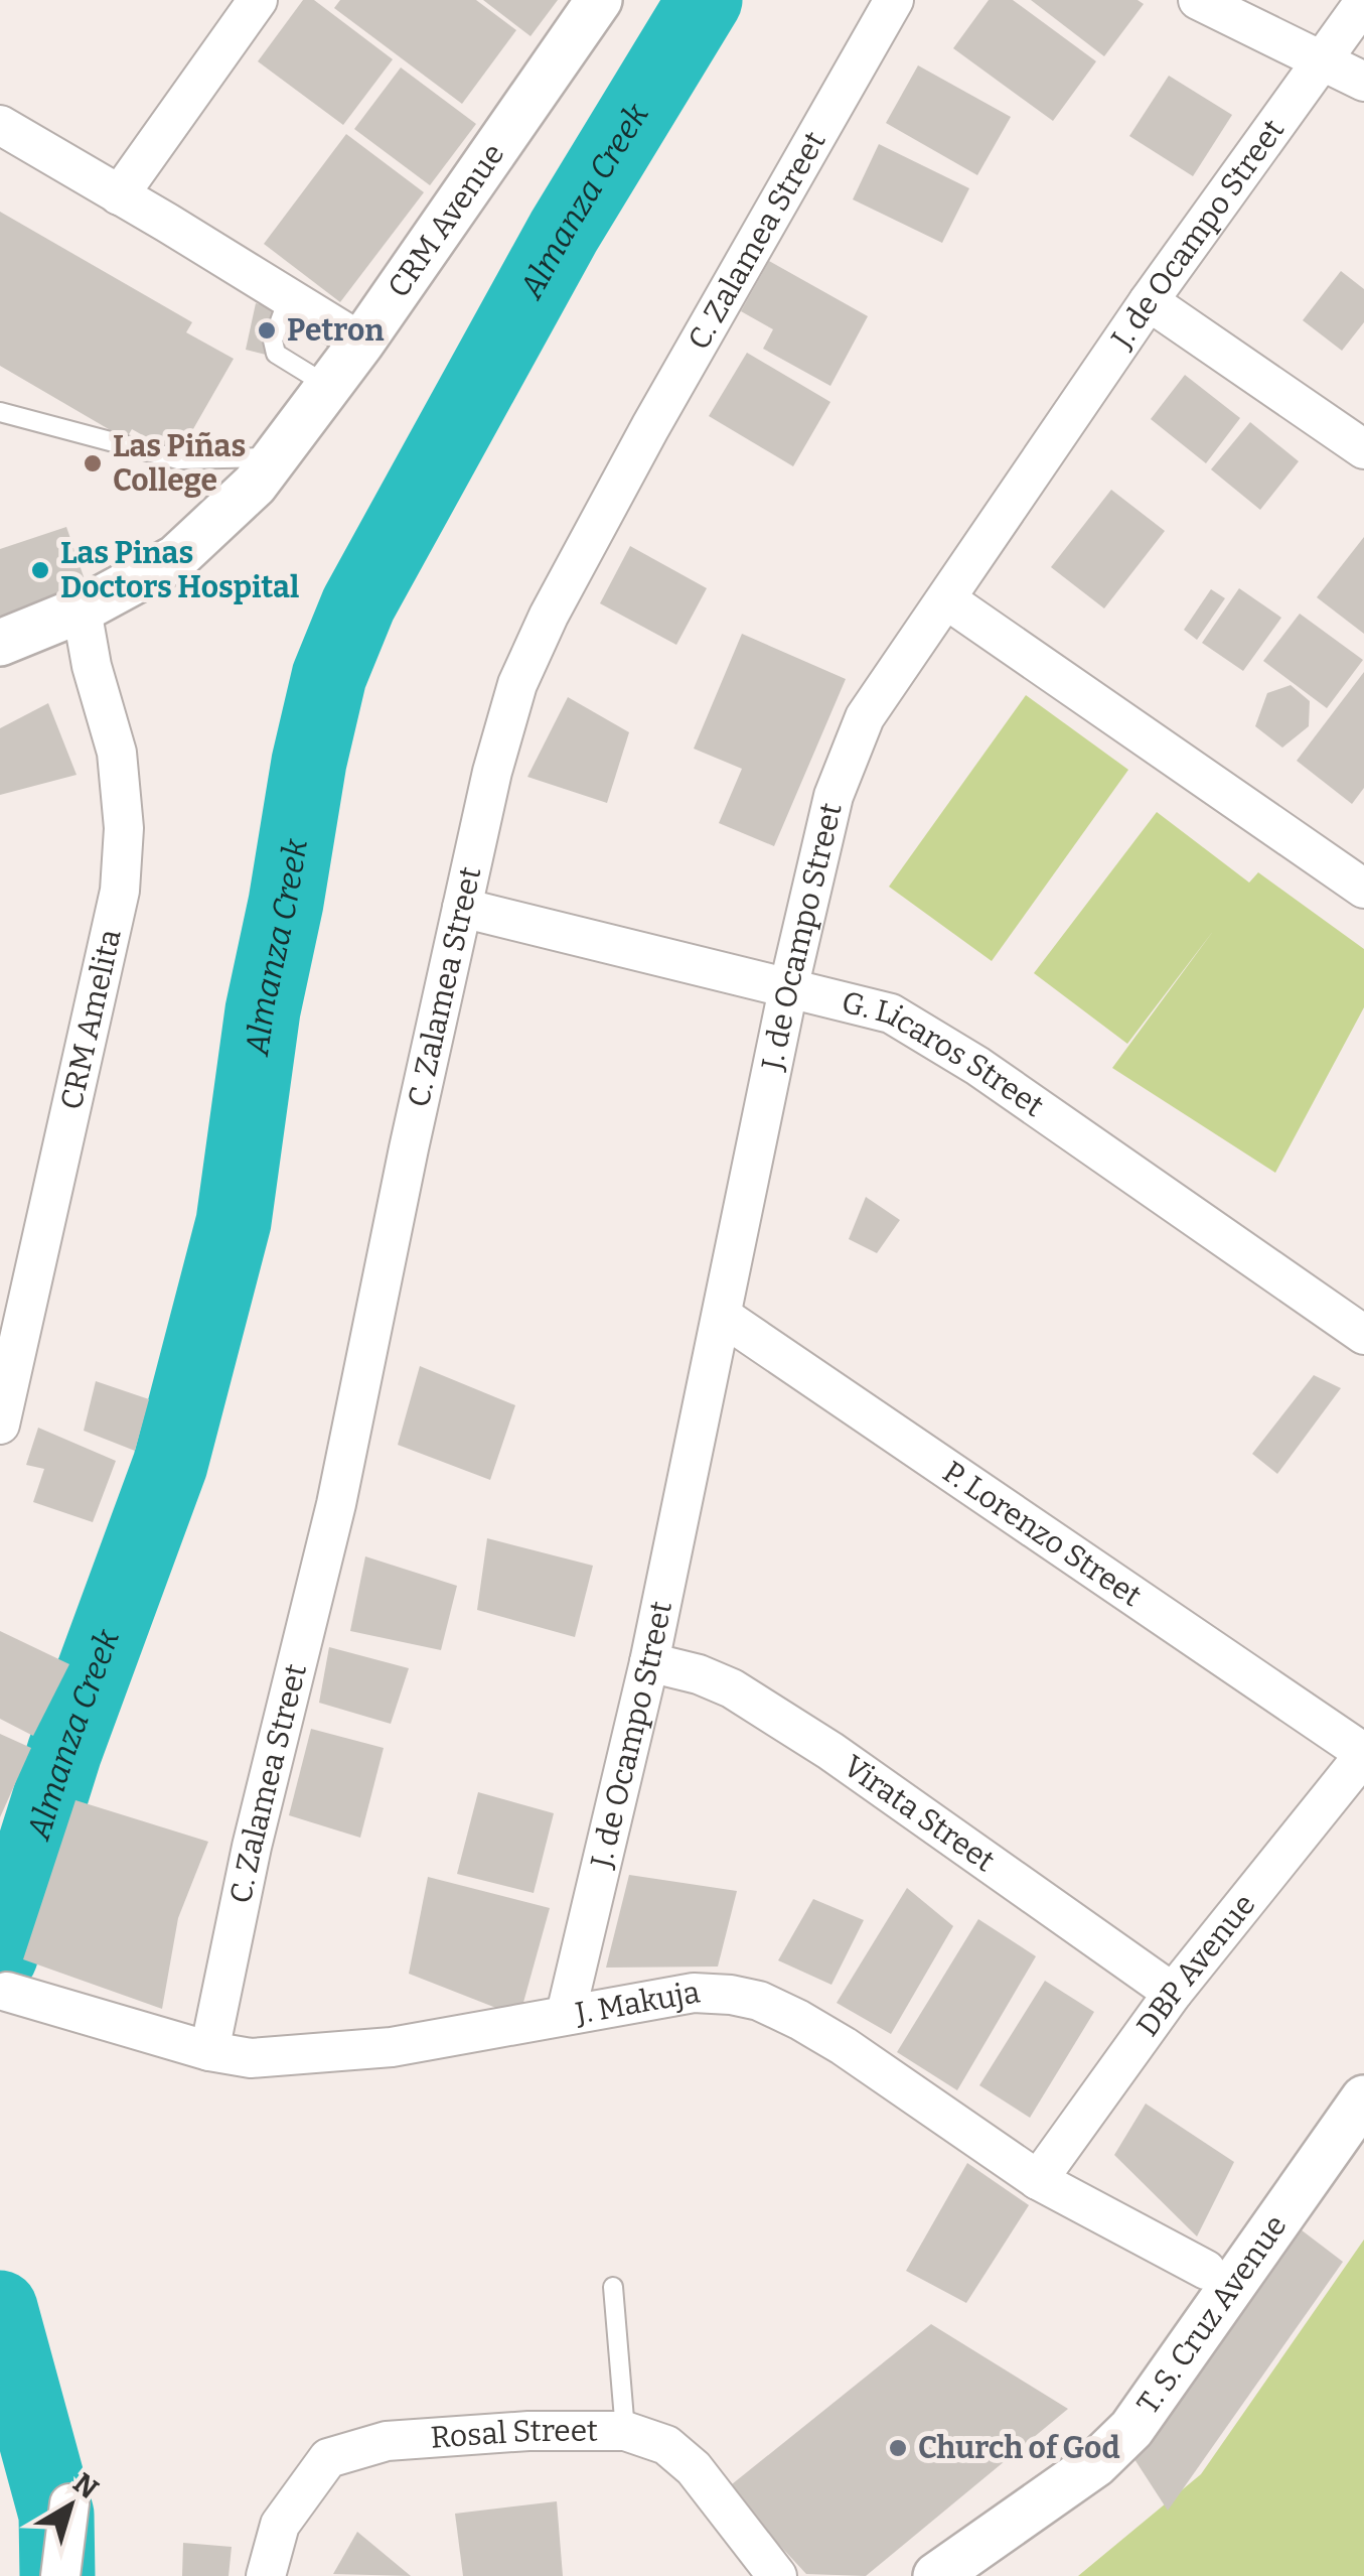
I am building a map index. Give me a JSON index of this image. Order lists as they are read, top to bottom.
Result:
{
  "streets": {
    "street": [
      "CRM Avenue",
      "J. de Ocampo Street",
      "C. Zalamea Street",
      "CRM Amelita",
      "G. Licaros Street",
      "P. Lorenzo Street",
      "Virata Street",
      "DBP Avenue",
      "J. Makuja",
      "T. S. Cruz Avenue",
      "Rosal Street"
    ]
  },
  "crossings": [
    ["CRM Avenue", "CRM Amelita"],
    ["J. de Ocampo Street", "G. Licaros Street"],
    ["J. de Ocampo Street", "P. Lorenzo Street"],
    ["J. de Ocampo Street", "Virata Street"],
    ["J. de Ocampo Street", "J. Makuja"],
    ["C. Zalamea Street", "G. Licaros Street"],
    ["C. Zalamea Street", "J. Makuja"],
    ["P. Lorenzo Street", "DBP Avenue"],
    ["Virata Street", "DBP Avenue"],
    ["DBP Avenue", "J. Makuja"]
  ],
  "water": ["Almanza Creek"],
  "places": [
    "Petron",
    "Las Piñas College",
    "Las Pinas Doctors Hospital",
    "Church of God"
  ],
  "north": "top right"
}
